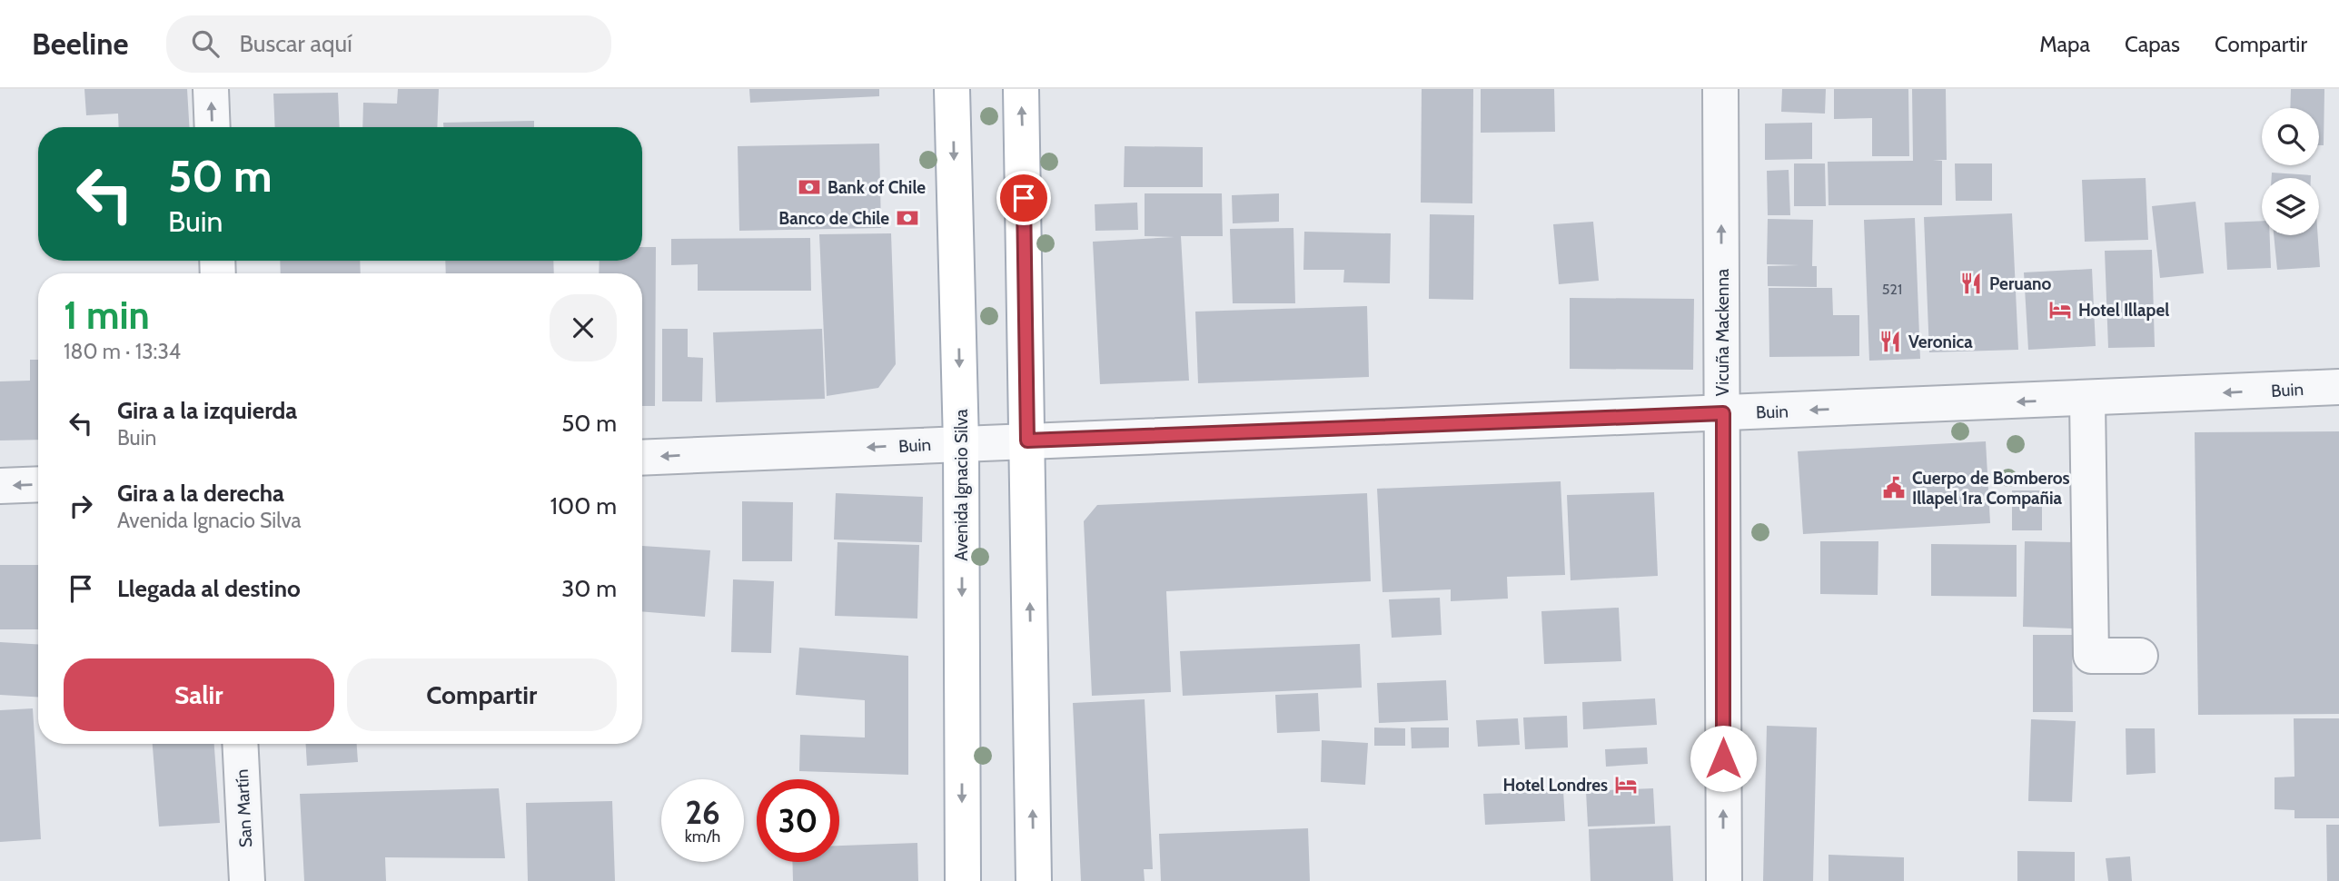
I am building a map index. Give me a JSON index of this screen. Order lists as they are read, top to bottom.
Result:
{
  "streets": {
    "main road": ["Avenida Ignacio Silva"],
    "street": ["Vicuña Mackenna", "Buin", "San Martín"]
  },
  "crossings": [
    ["Vicuña Mackenna", "Buin"],
    ["Buin", "Avenida Ignacio Silva"]
  ],
  "one_way": ["Vicuña Mackenna", "Buin"],
  "places": {
    "bank": ["Bank of Chile", "Banco de Chile"],
    "restaurant": ["Peruano", "Veronica"],
    "hotel": ["Hotel Illapel", "Hotel Londres"],
    "public building": ["Cuerpo de Bomberos Illapel 1ra Compañia"]
  },
  "house_numbers": ["521"],
  "page": {
    "header": "Beeline",
    "search": "Buscar aquí",
    "nav": ["Mapa", "Capas", "Compartir"],
    "turn": ["50 m", "Buin"],
    "heading": ["1 min", "180 m · 13:34"],
    "list": [
      {
        "name": "Gira a la izquierda",
        "note": "Buin",
        "value": "50 m"
      },
      {
        "name": "Gira a la derecha",
        "note": "Avenida Ignacio Silva",
        "value": "100 m"
      },
      {
        "name": "Llegada al destino",
        "value": "30 m"
      }
    ],
    "buttons": ["Salir", "Compartir"],
    "speed": "26 km/h",
    "limit": "30"
  }
}
